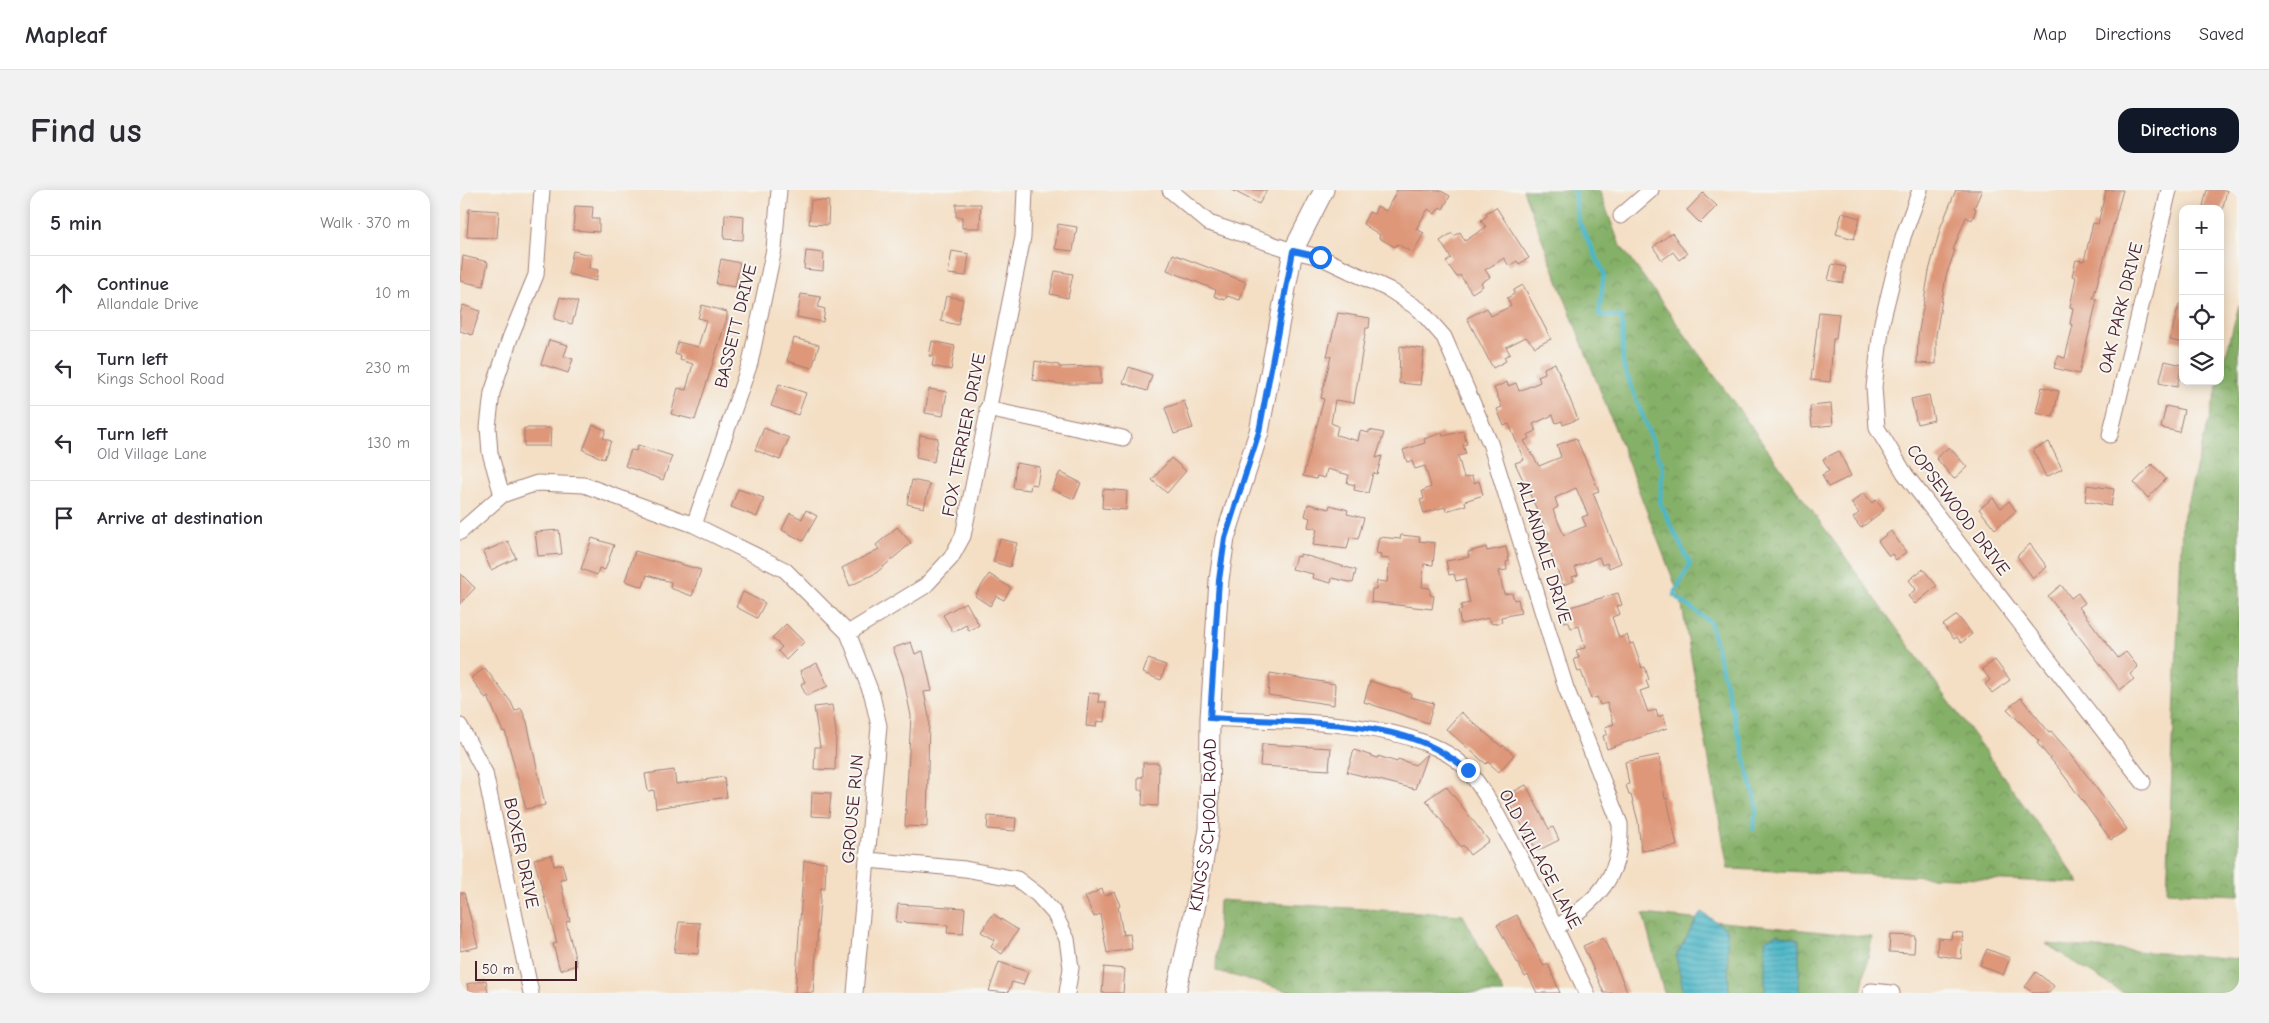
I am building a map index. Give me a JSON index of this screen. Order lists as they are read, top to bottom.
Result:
{
  "streets": {
    "street": [
      "OAK PARK DRIVE",
      "BASSETT DRIVE",
      "FOX TERRIER DRIVE",
      "COPSEWOOD DRIVE",
      "ALLANDALE DRIVE",
      "GROUSE RUN",
      "KINGS SCHOOL ROAD",
      "BOXER DRIVE",
      "OLD VILLAGE LANE"
    ]
  },
  "crossings": [
    ["FOX TERRIER DRIVE", "GROUSE RUN"],
    ["ALLANDALE DRIVE", "KINGS SCHOOL ROAD"],
    ["ALLANDALE DRIVE", "OLD VILLAGE LANE"],
    ["KINGS SCHOOL ROAD", "OLD VILLAGE LANE"]
  ],
  "scale_bar": "50 m",
  "page": {
    "header": "Mapleaf",
    "nav": ["Map", "Directions", "Saved"],
    "buttons": "Directions",
    "title": "Find us",
    "heading": ["5 min", "Walk · 370 m"],
    "map_buttons": ["+", "−"],
    "list": [
      ["Continue", "Allandale Drive", "10 m"],
      ["Turn left", "Kings School Road", "230 m"],
      ["Turn left", "Old Village Lane", "130 m"],
      "Arrive at destination"
    ],
    "scale": "50 m"
  }
}
